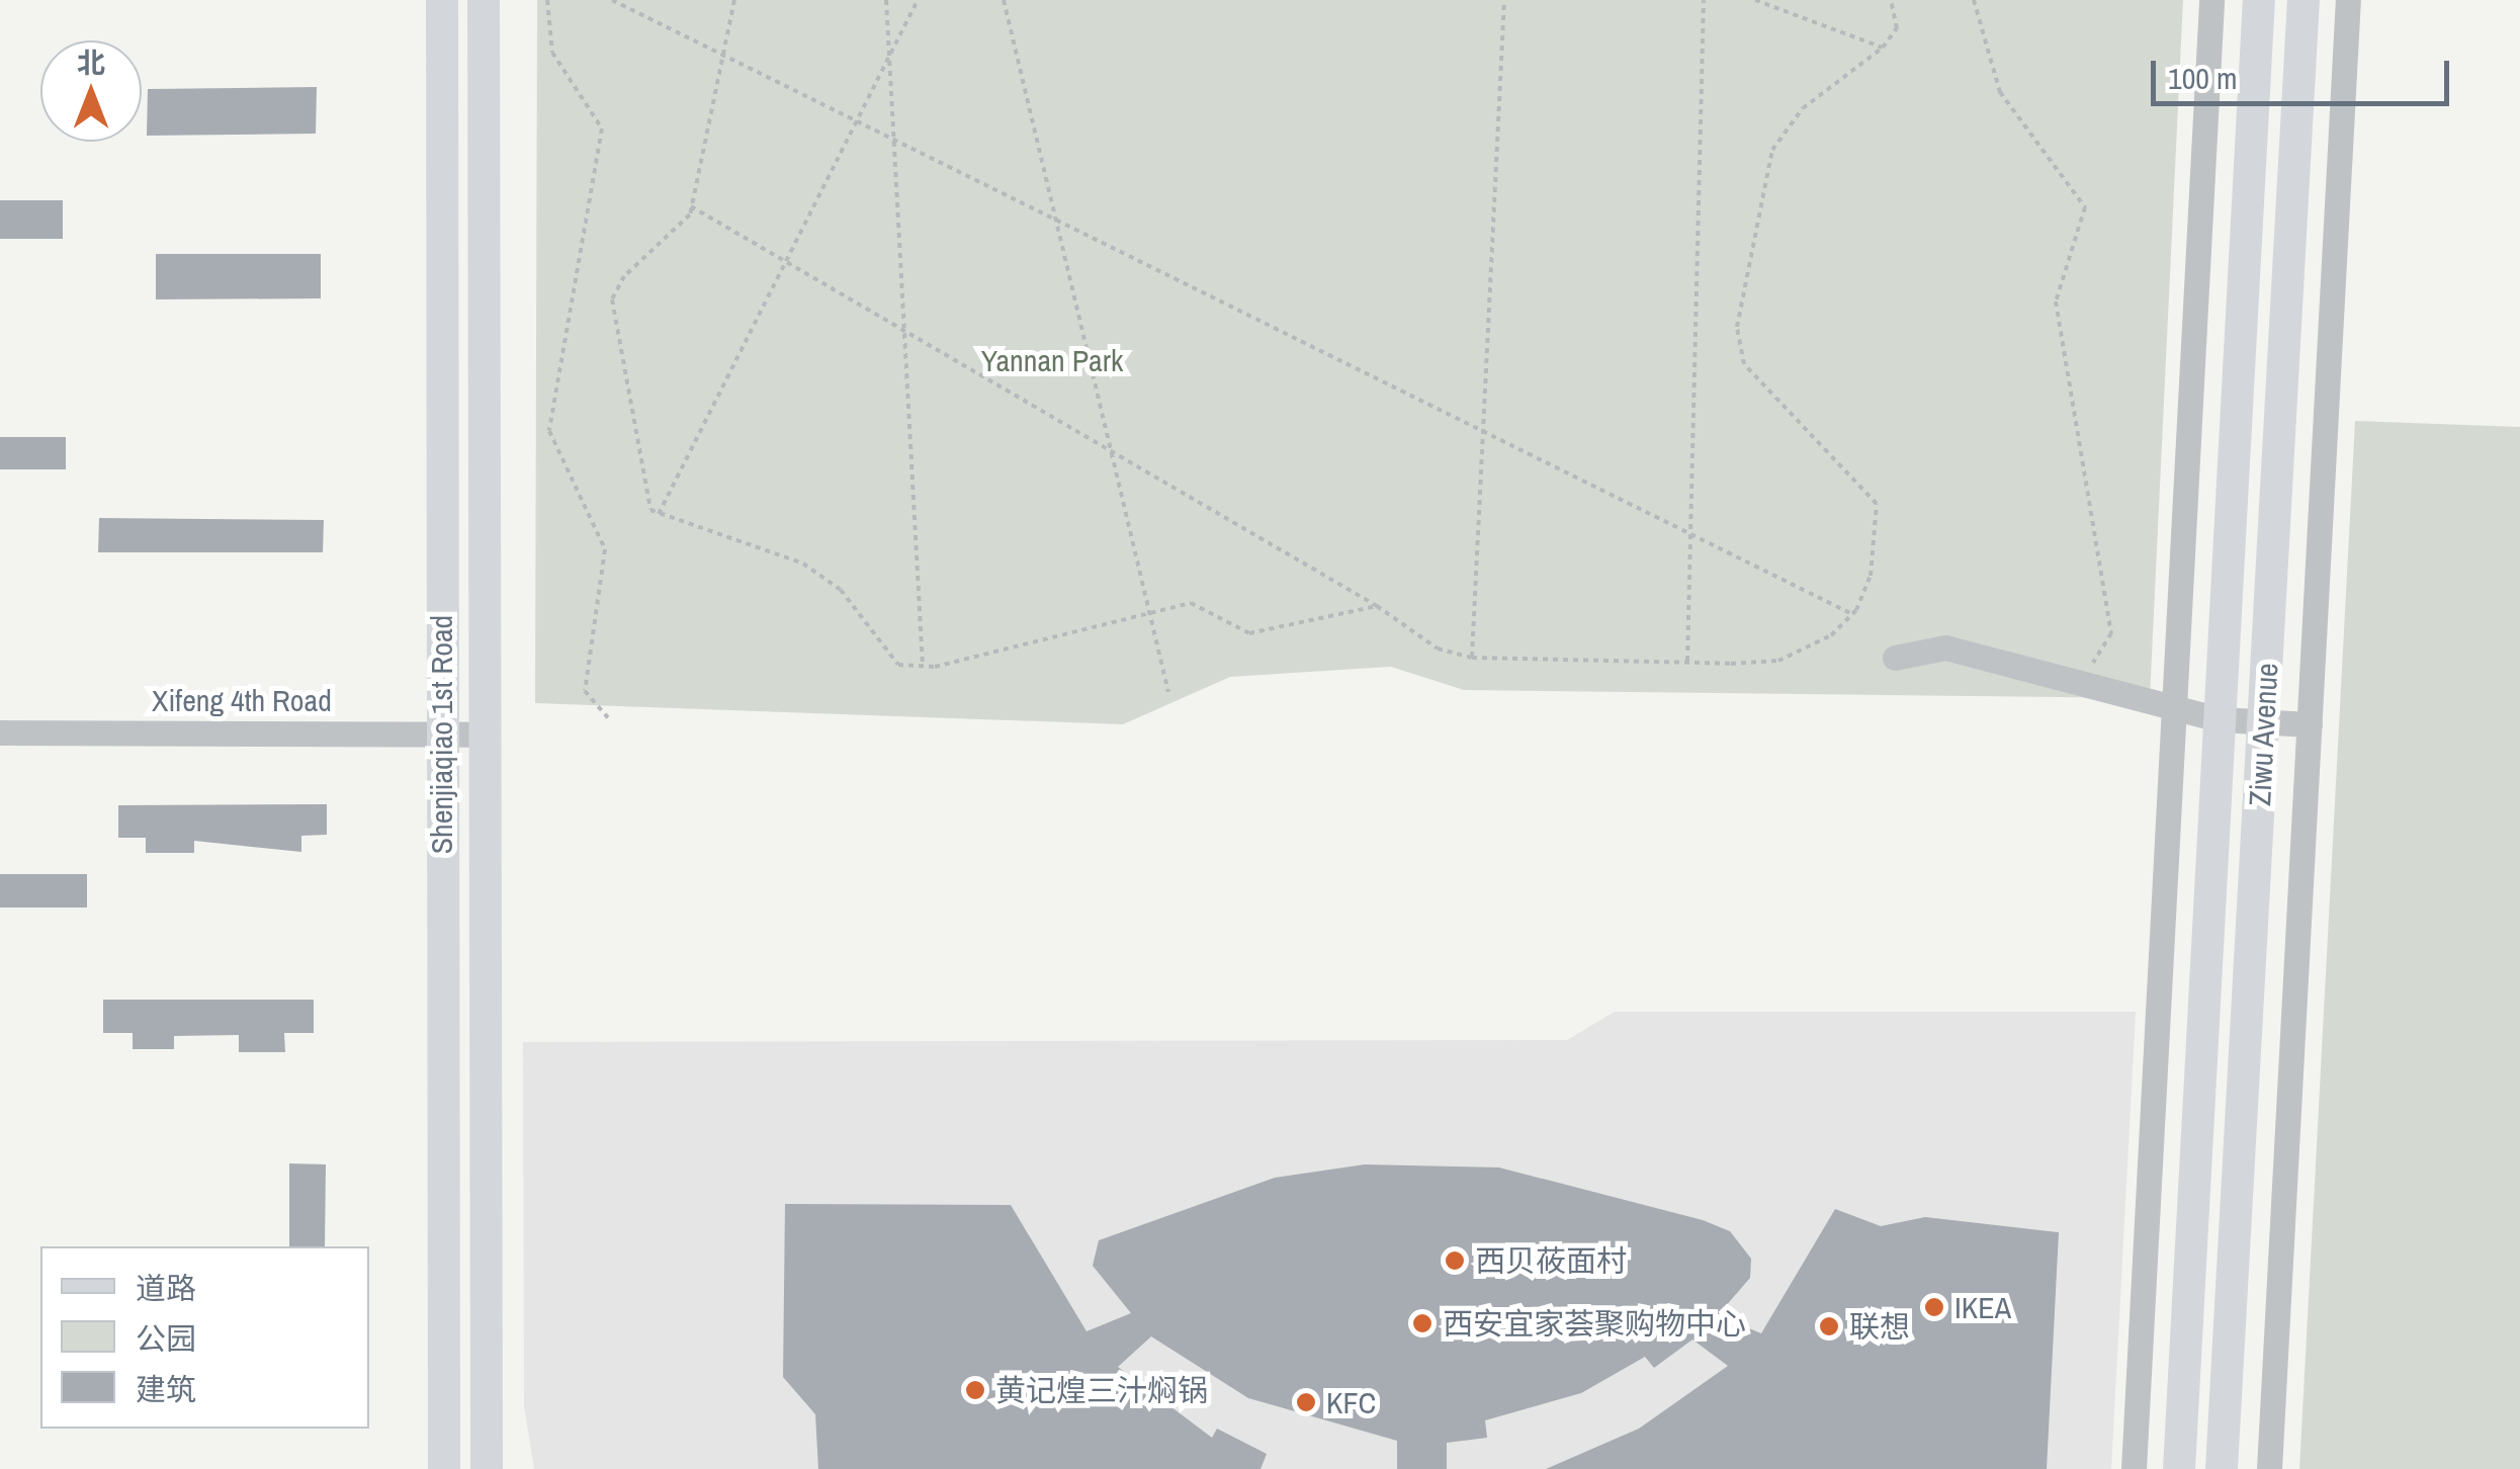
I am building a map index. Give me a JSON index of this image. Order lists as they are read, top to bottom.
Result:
{
  "streets": {
    "main road": ["Shenjiaqiao 1st Road", "Ziwu Avenue"],
    "street": ["Xifeng 4th Road"]
  },
  "crossings": [
    ["Xifeng 4th Road", "Shenjiaqiao 1st Road"]
  ],
  "parks": ["Yannan Park"],
  "places": [
    "西贝莜面村",
    "IKEA",
    "西安宜家荟聚购物中心",
    "联想",
    "黄记煌三汁焖锅",
    "KFC"
  ],
  "legend": ["道路", "公园", "建筑"],
  "scale_bar": "100 m",
  "north": "top"
}
